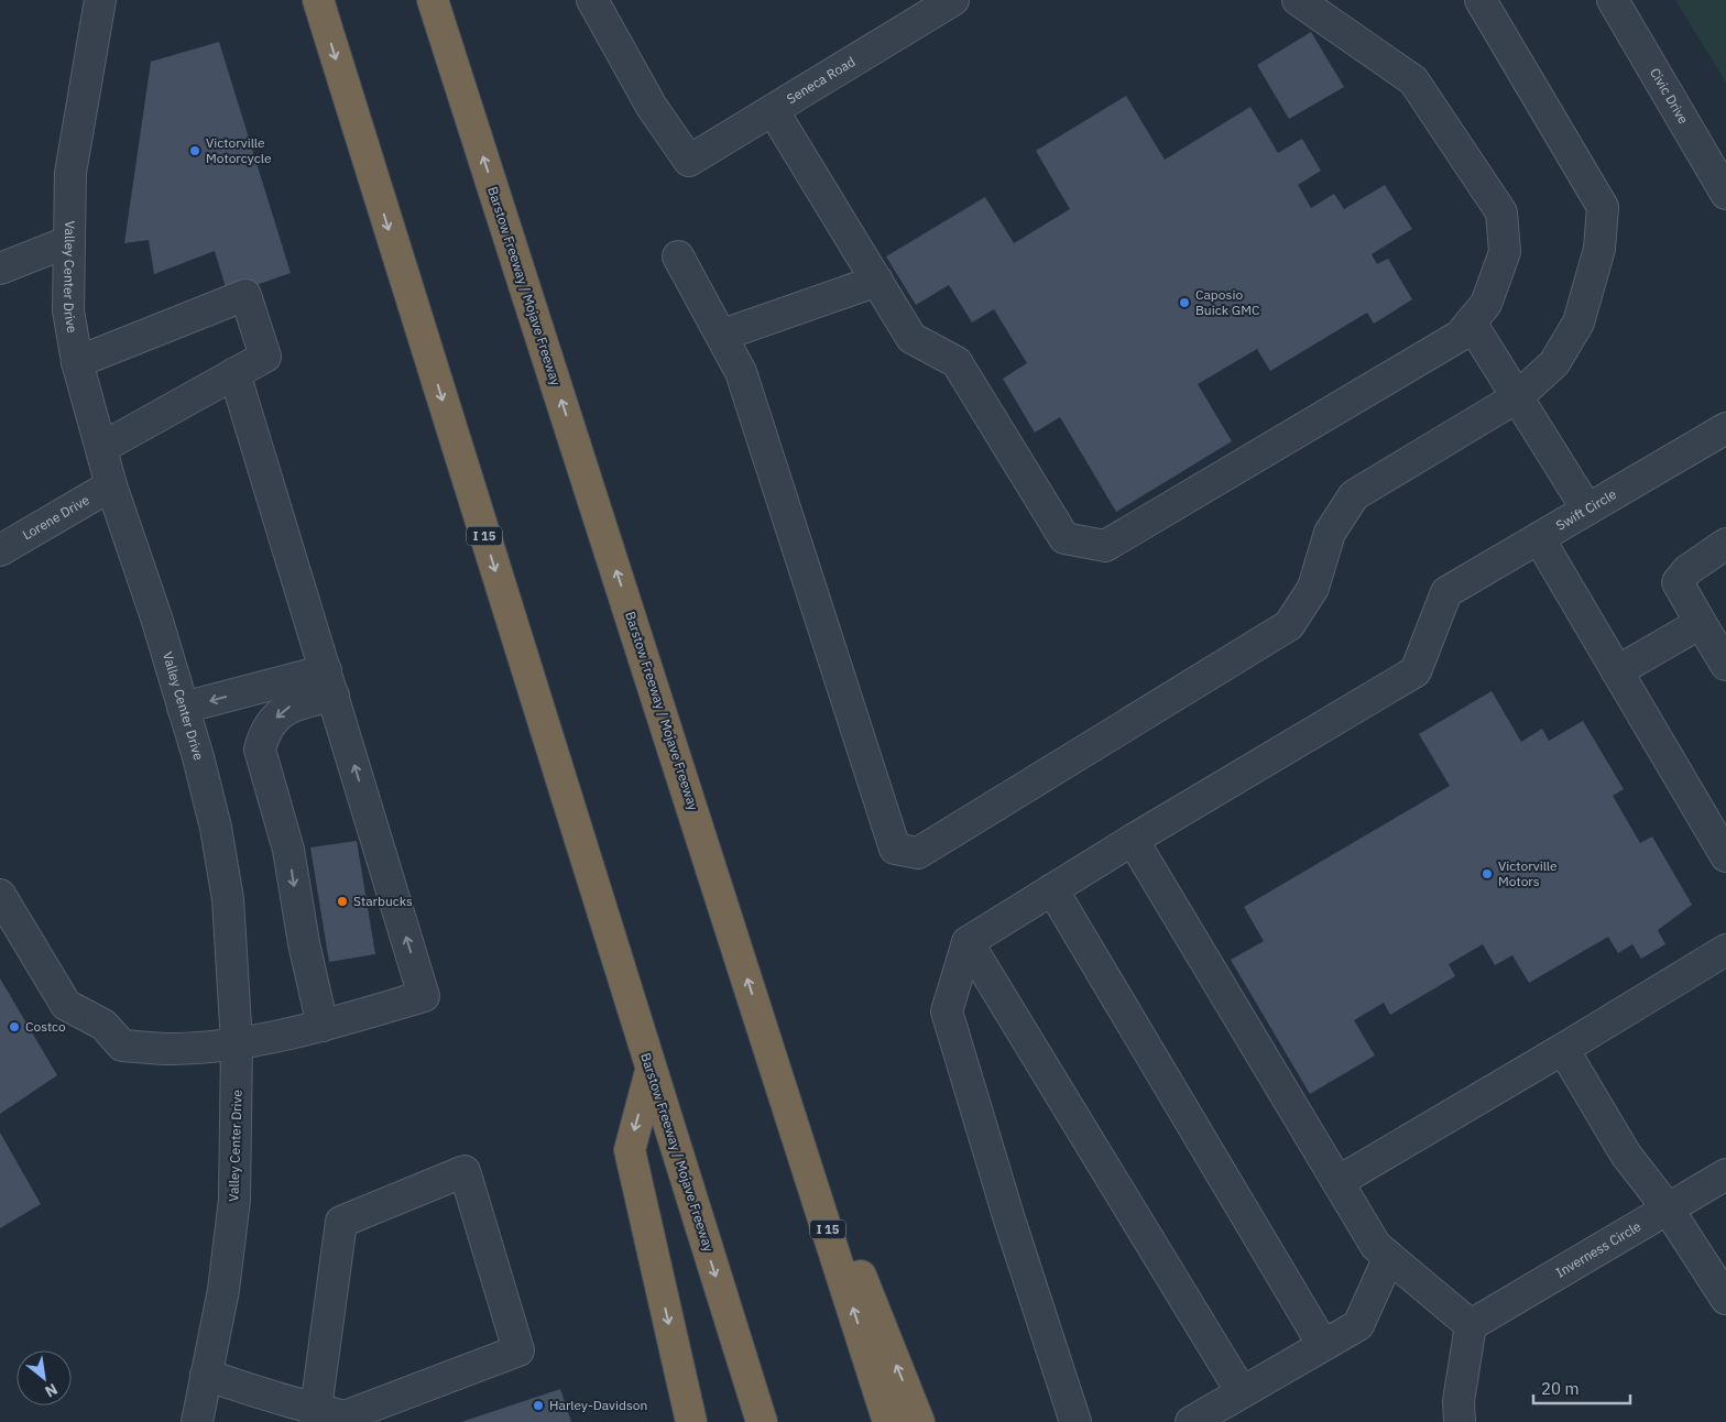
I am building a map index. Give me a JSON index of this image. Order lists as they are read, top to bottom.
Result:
{
  "streets": {
    "highway": ["Barstow Freeway / Mojave Freeway", "I 15"],
    "street": [
      "Seneca Road",
      "Civic Drive",
      "Valley Center Drive",
      "Swift Circle",
      "Lorene Drive",
      "Inverness Circle"
    ]
  },
  "crossings": [
    ["Valley Center Drive", "Lorene Drive"]
  ],
  "places": [
    "Victorville Motorcycle",
    "Caposio Buick GMC",
    "Victorville Motors",
    "Starbucks",
    "Costco",
    "Harley-Davidson"
  ],
  "scale_bar": "20 m",
  "north": "bottom right"
}
